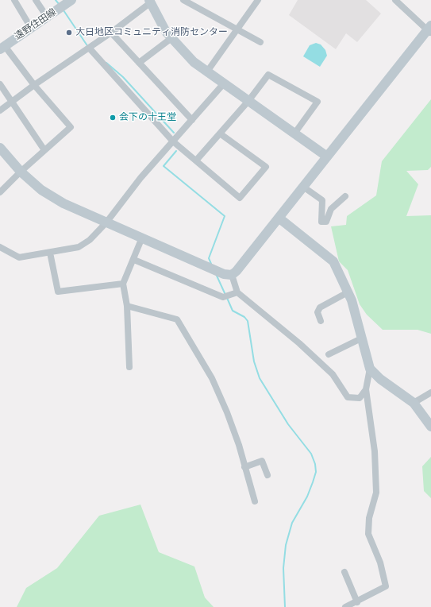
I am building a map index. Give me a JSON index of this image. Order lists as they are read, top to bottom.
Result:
{
  "streets": {
    "street": ["遠野住田線"]
  },
  "places": ["大日地区コミュニティ消防センター", "会下の十王堂"]
}
